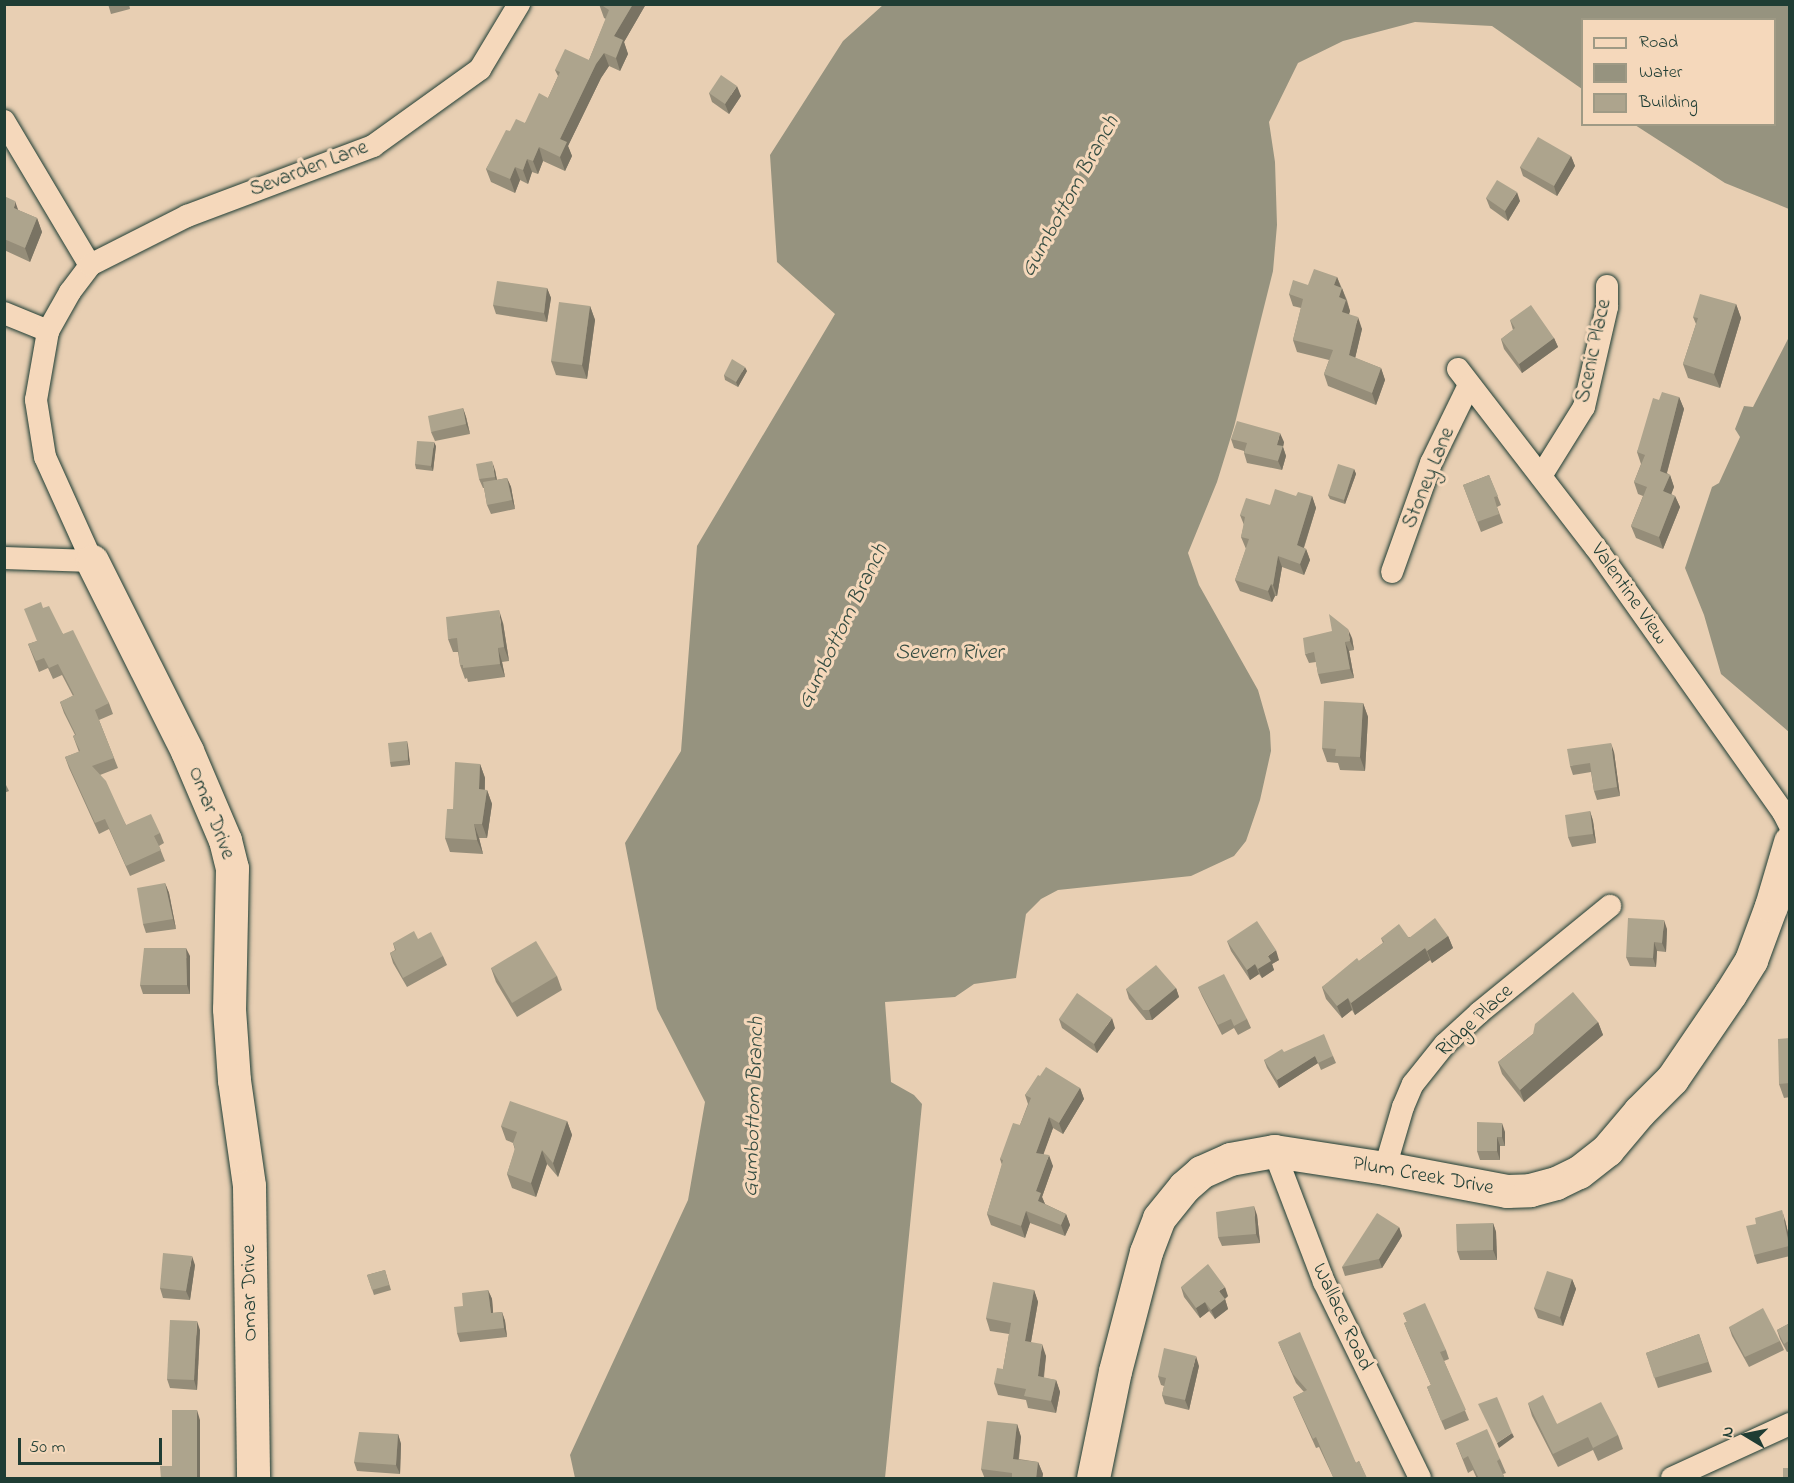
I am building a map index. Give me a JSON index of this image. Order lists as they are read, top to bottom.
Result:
{
  "streets": {
    "street": [
      "Sevarden Lane",
      "Scenic Place",
      "Stoney Lane",
      "Valentine View",
      "Omar Drive",
      "Ridge Place",
      "Plum Creek Drive",
      "Wallace Road"
    ]
  },
  "crossings": [
    ["Sevarden Lane", "Omar Drive"],
    ["Scenic Place", "Valentine View"],
    ["Stoney Lane", "Valentine View"],
    ["Ridge Place", "Plum Creek Drive"],
    ["Plum Creek Drive", "Wallace Road"]
  ],
  "water": ["Gumbottom Branch", "Severn River"],
  "legend": ["Road", "Water", "Building"],
  "scale_bar": "50 m",
  "north": "left"
}
